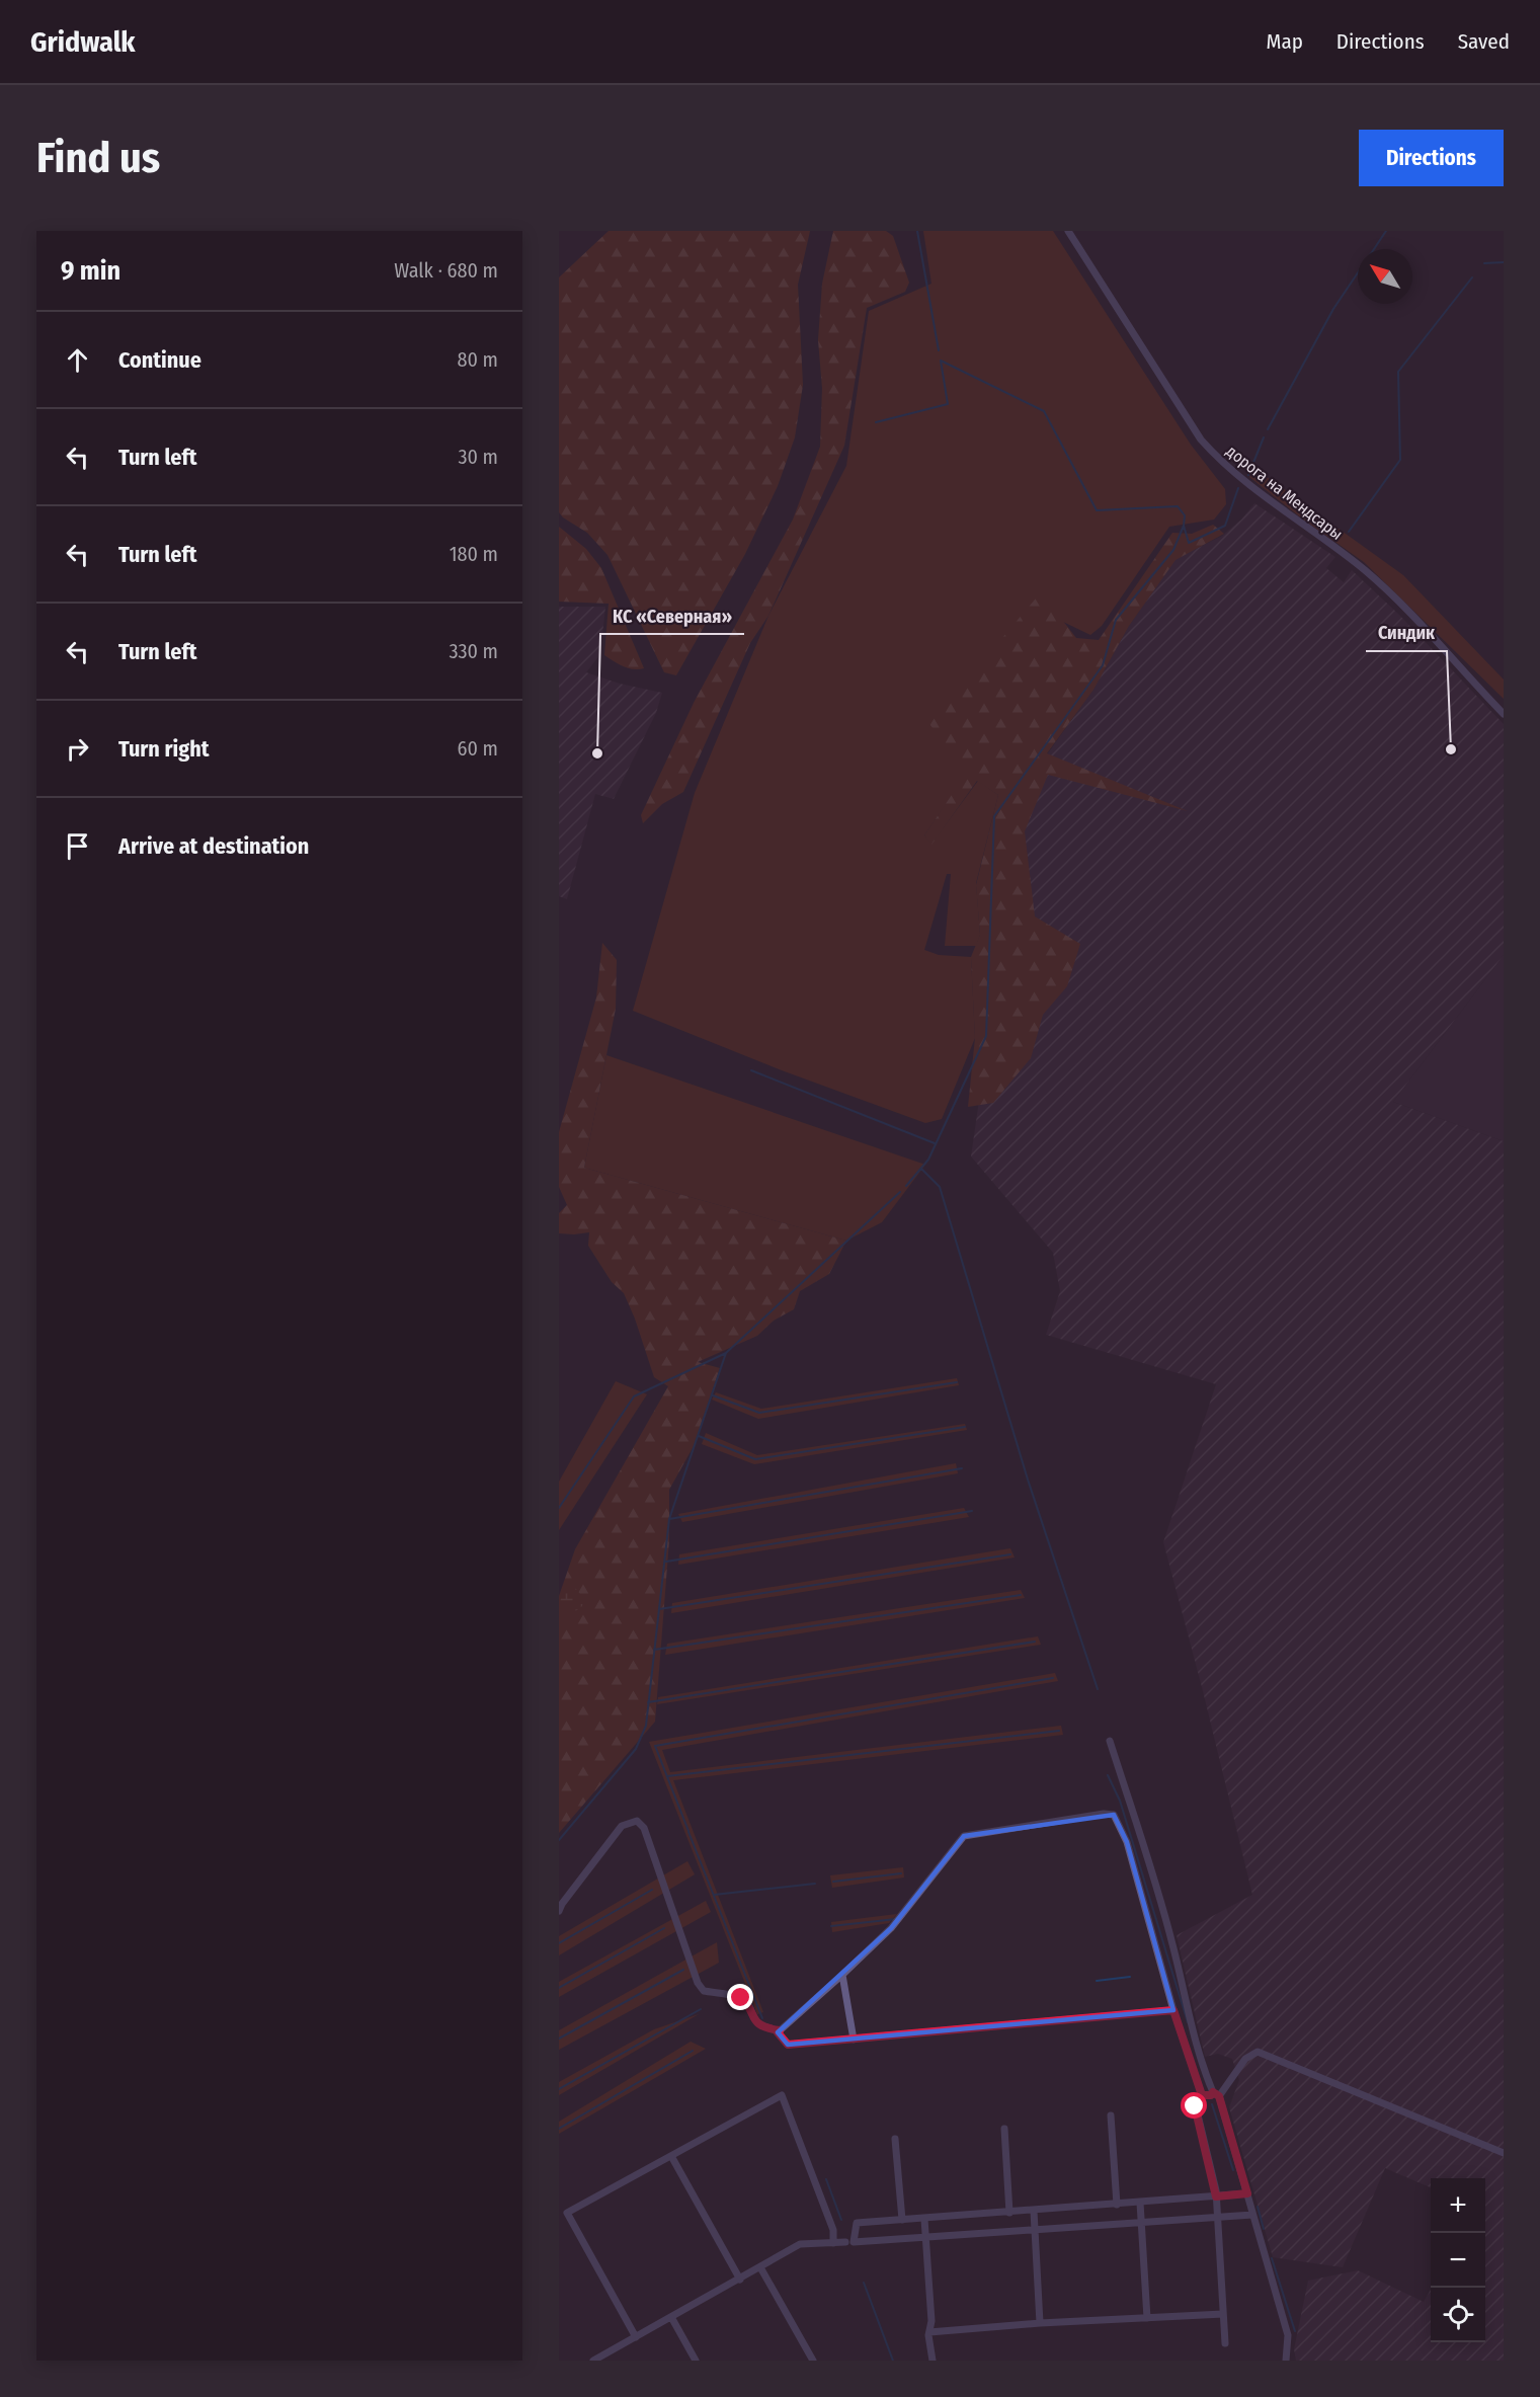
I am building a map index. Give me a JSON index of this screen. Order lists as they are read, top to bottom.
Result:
{
  "streets": {
    "street": ["дорога на Мендсары"]
  },
  "places": ["Синдик", "КС «Северная»"],
  "north": "top left",
  "page": {
    "header": "Gridwalk",
    "nav": ["Map", "Directions", "Saved"],
    "buttons": "Directions",
    "title": "Find us",
    "heading": ["9 min", "Walk · 680 m"],
    "list": [
      ["Continue", "80 m"],
      ["Turn left", "30 m"],
      ["Turn left", "180 m"],
      ["Turn left", "330 m"],
      ["Turn right", "60 m"],
      "Arrive at destination"
    ],
    "map_buttons": ["+", "−"]
  }
}
